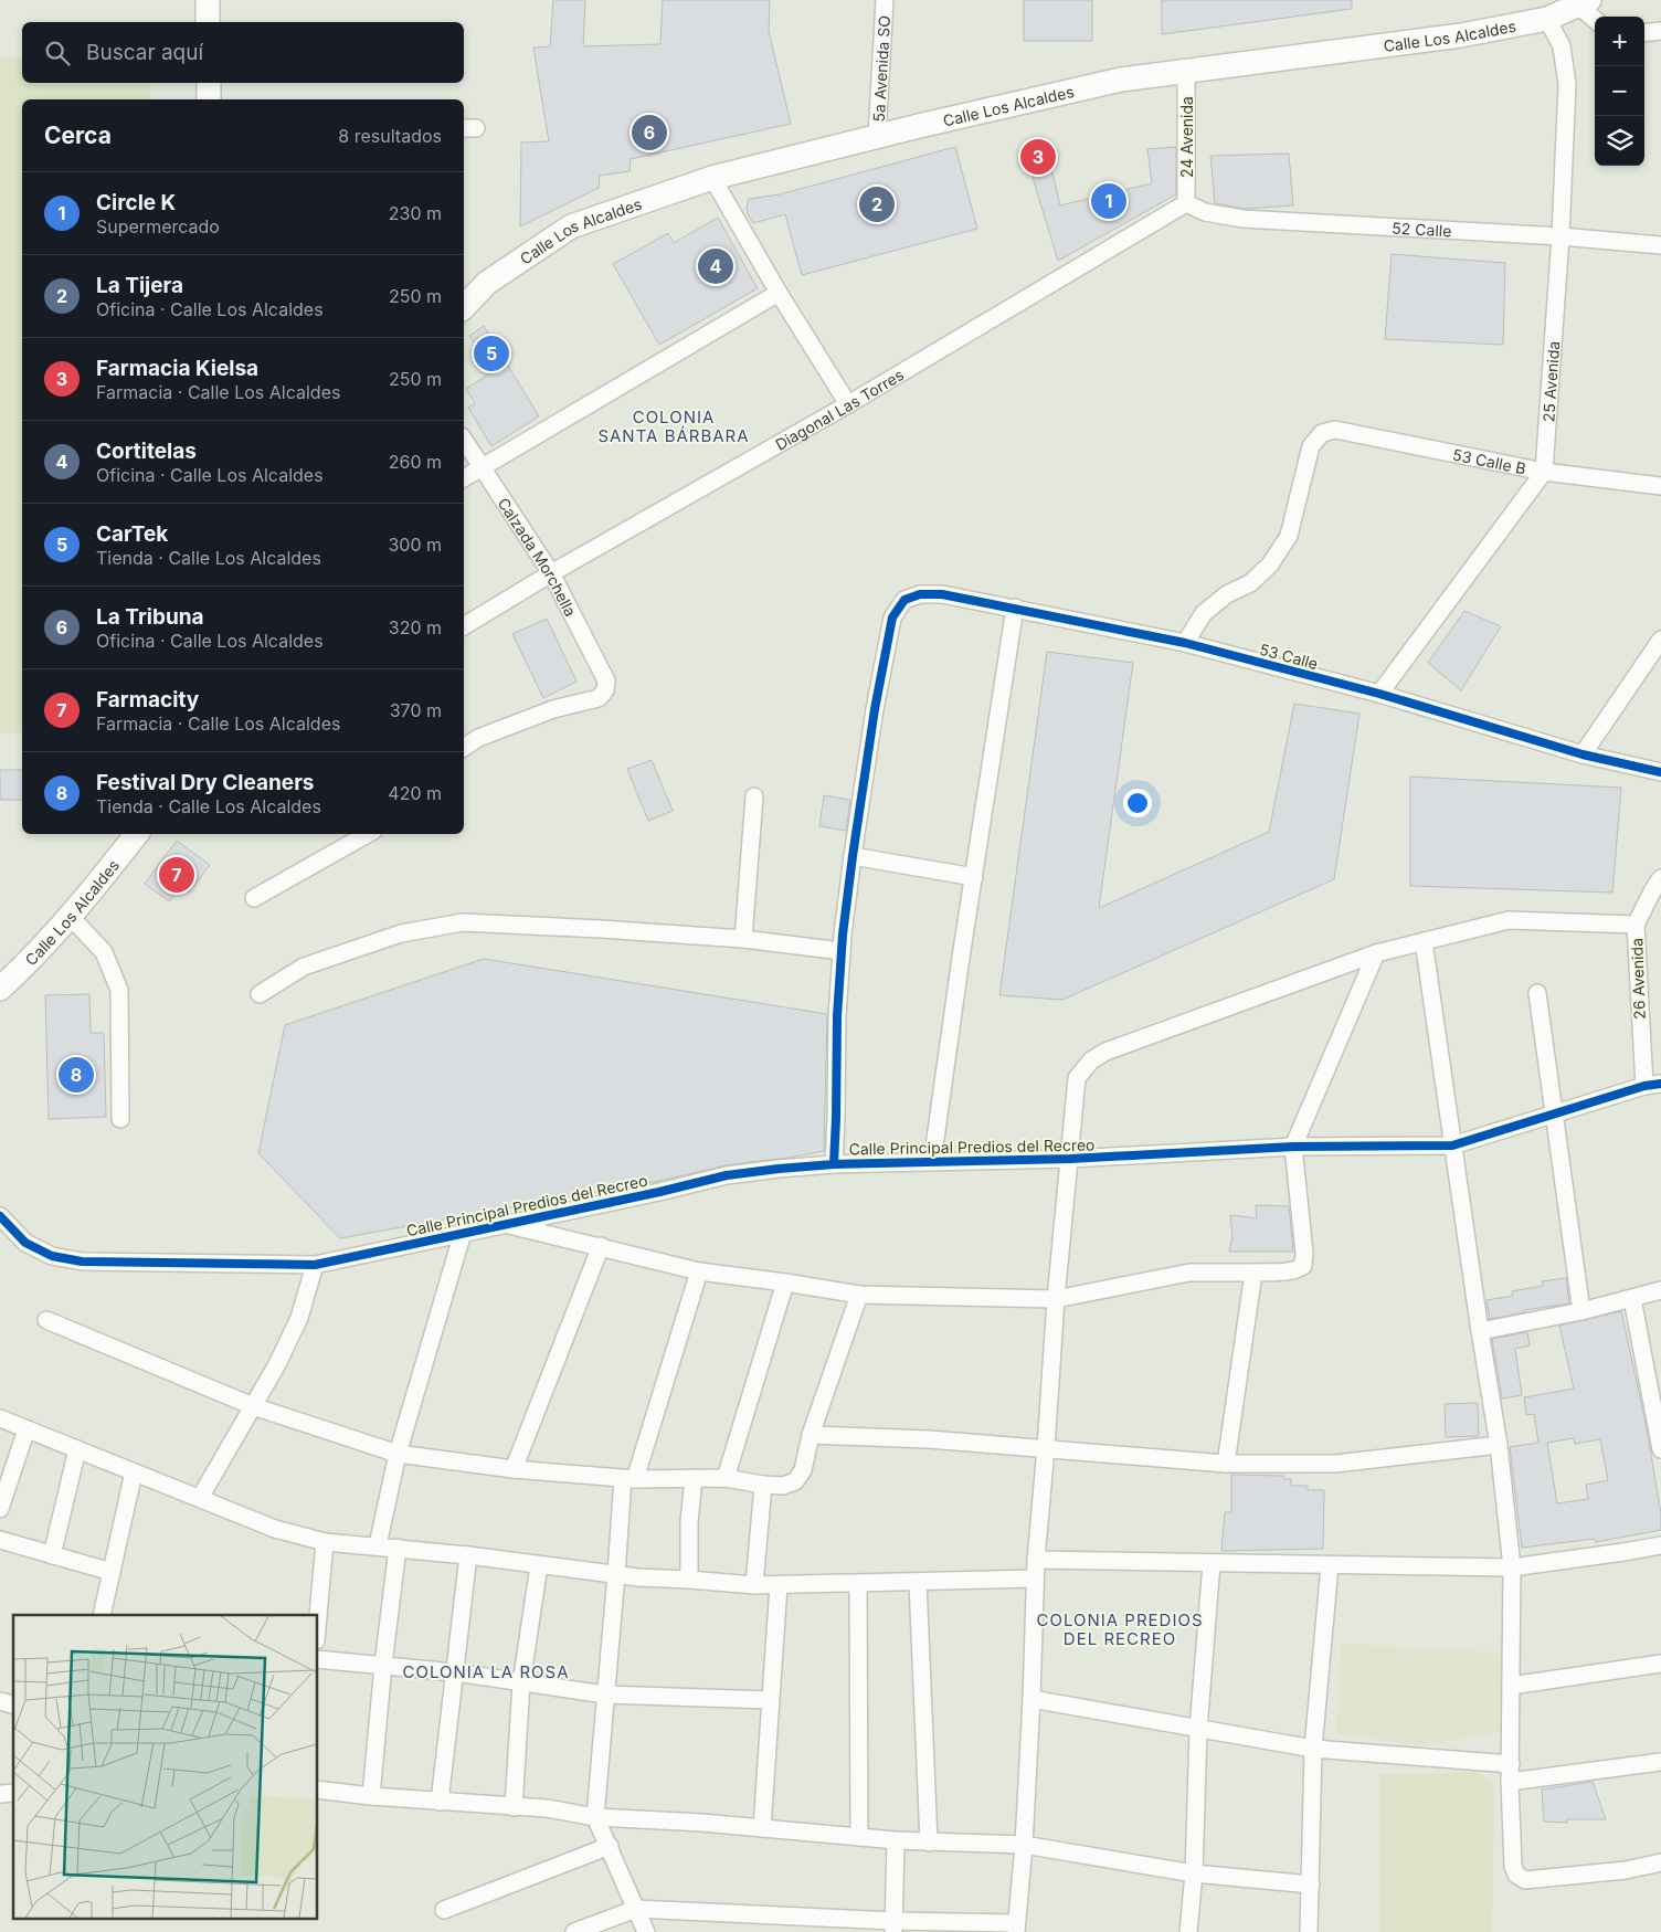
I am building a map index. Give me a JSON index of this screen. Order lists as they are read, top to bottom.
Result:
{
  "streets": {
    "main road": ["Calle Los Alcaldes"],
    "street": [
      "5a Avenida SO",
      "24 Avenida",
      "52 Calle",
      "25 Avenida",
      "Diagonal Las Torres",
      "53 Calle B",
      "Calzada Morchella",
      "53 Calle",
      "26 Avenida",
      "Calle Principal Predios del Recreo"
    ]
  },
  "crossings": [
    ["Calle Los Alcaldes", "5a Avenida SO"],
    ["Calle Los Alcaldes", "24 Avenida"],
    ["Calle Los Alcaldes", "25 Avenida"],
    ["24 Avenida", "52 Calle"],
    ["24 Avenida", "Diagonal Las Torres"],
    ["52 Calle", "25 Avenida"],
    ["52 Calle", "Diagonal Las Torres"],
    ["25 Avenida", "53 Calle B"],
    ["Diagonal Las Torres", "Calzada Morchella"],
    ["53 Calle B", "53 Calle"],
    ["26 Avenida", "Calle Principal Predios del Recreo"]
  ],
  "districts": ["COLONIA SANTA BÁRBARA", "COLONIA PREDIOS DEL RECREO", "COLONIA LA ROSA"],
  "page": {
    "map_buttons": ["+", "−"],
    "search": "Buscar aquí",
    "heading": ["Cerca", "8 resultados"],
    "pins": [
      "6",
      "3",
      "1",
      "2",
      "4",
      "5",
      "7",
      "8"
    ],
    "list": [
      {
        "mark": "1",
        "name": "Circle K",
        "note": "Supermercado",
        "value": "230 m"
      },
      {
        "mark": "2",
        "name": "La Tijera",
        "note": "Oficina · Calle Los Alcaldes",
        "value": "250 m"
      },
      {
        "mark": "3",
        "name": "Farmacia Kielsa",
        "note": "Farmacia · Calle Los Alcaldes",
        "value": "250 m"
      },
      {
        "mark": "4",
        "name": "Cortitelas",
        "note": "Oficina · Calle Los Alcaldes",
        "value": "260 m"
      },
      {
        "mark": "5",
        "name": "CarTek",
        "note": "Tienda · Calle Los Alcaldes",
        "value": "300 m"
      },
      {
        "mark": "6",
        "name": "La Tribuna",
        "note": "Oficina · Calle Los Alcaldes",
        "value": "320 m"
      },
      {
        "mark": "7",
        "name": "Farmacity",
        "note": "Farmacia · Calle Los Alcaldes",
        "value": "370 m"
      },
      {
        "mark": "8",
        "name": "Festival Dry Cleaners",
        "note": "Tienda · Calle Los Alcaldes",
        "value": "420 m"
      }
    ]
  }
}
